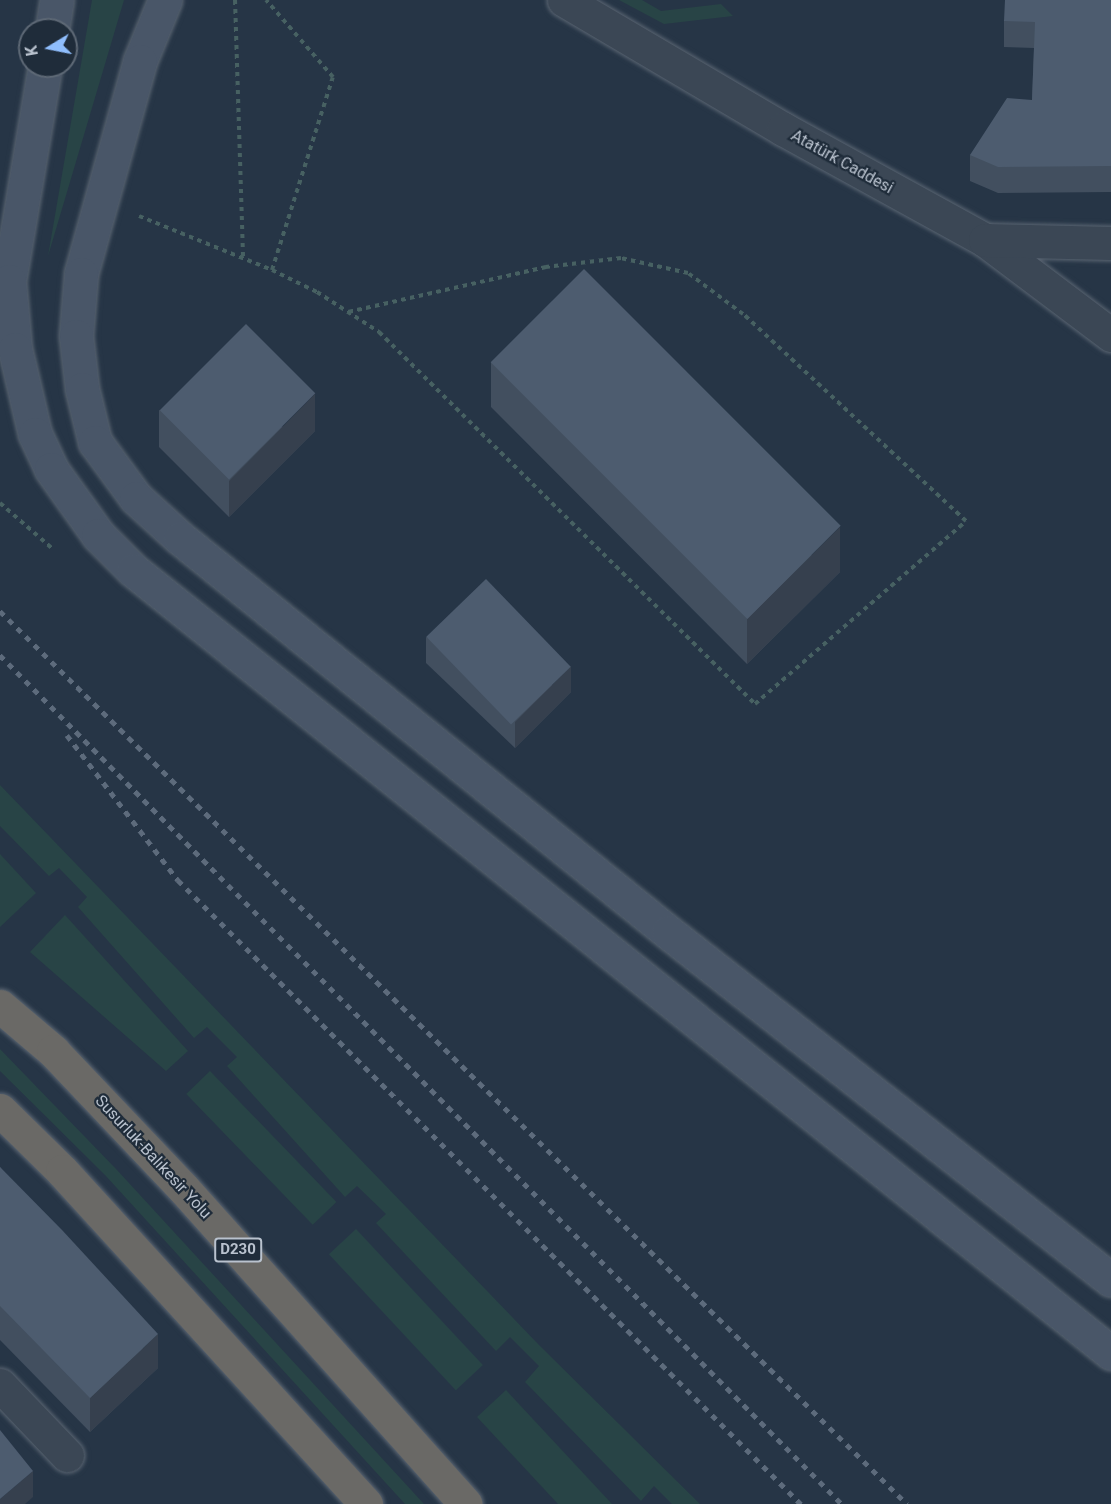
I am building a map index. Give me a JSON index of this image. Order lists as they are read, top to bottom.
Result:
{
  "streets": {
    "highway": ["Susurluk-Balıkesir Yolu", "D230"],
    "street": ["Atatürk Caddesi"]
  },
  "north": "left"
}
